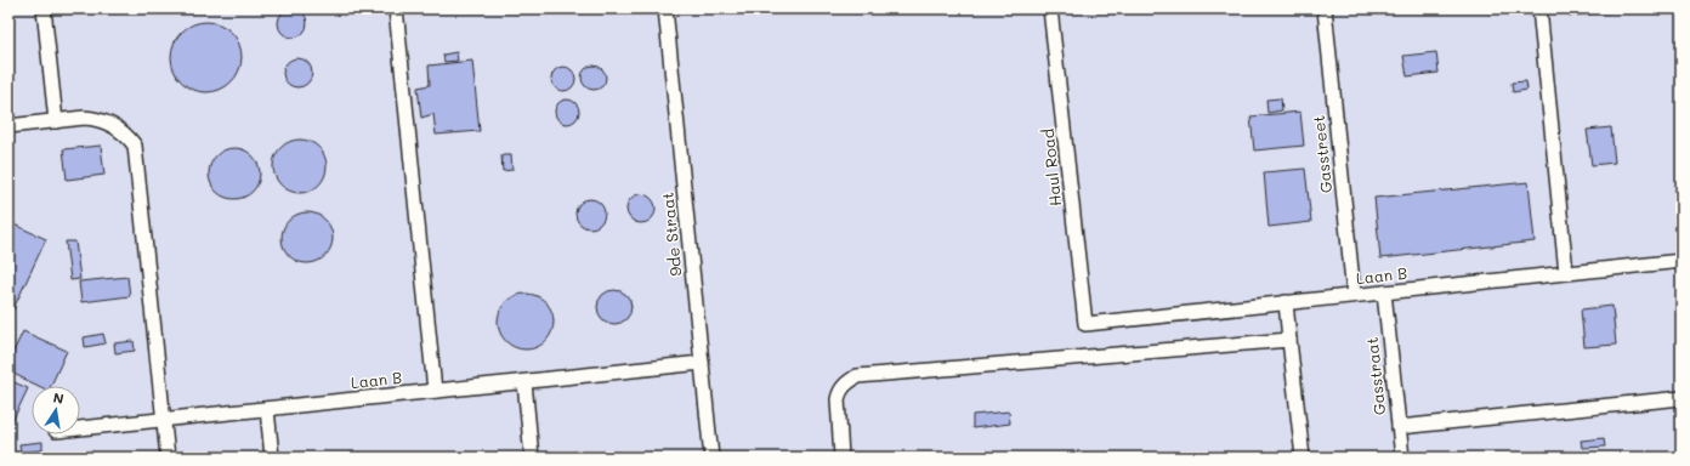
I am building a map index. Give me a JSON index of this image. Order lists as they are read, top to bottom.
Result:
{
  "streets": {
    "lane": [
      "Gasstreet",
      "Haul Road",
      "9de Straat",
      "Laan B",
      "Gasstraat"
    ]
  },
  "crossings": [
    ["Gasstreet", "Laan B"],
    ["Haul Road", "Laan B"],
    ["9de Straat", "Laan B"],
    ["Laan B", "Gasstraat"]
  ],
  "north": "top"
}
